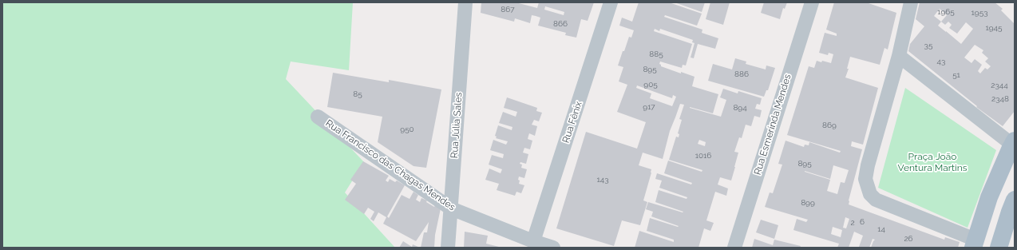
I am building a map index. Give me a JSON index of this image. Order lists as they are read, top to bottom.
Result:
{
  "streets": {
    "street": [
      "Rua Fênix",
      "Rua Esmerinda Mendes",
      "Rua Júlia Sales",
      "Rua Francisco das Chagas Mendes"
    ]
  },
  "crossings": [
    ["Rua Fênix", "Rua Francisco das Chagas Mendes"],
    ["Rua Júlia Sales", "Rua Francisco das Chagas Mendes"]
  ],
  "parks": ["Praça João Ventura Martins"],
  "house_numbers": [
    "867",
    "1965",
    "1953",
    "866",
    "1945",
    "35",
    "885",
    "43",
    "895",
    "886",
    "51",
    "905",
    "2344",
    "85",
    "2348",
    "917",
    "894",
    "869",
    "950",
    "1016",
    "895",
    "143",
    "899",
    "6",
    "2",
    "14",
    "26"
  ]
}
